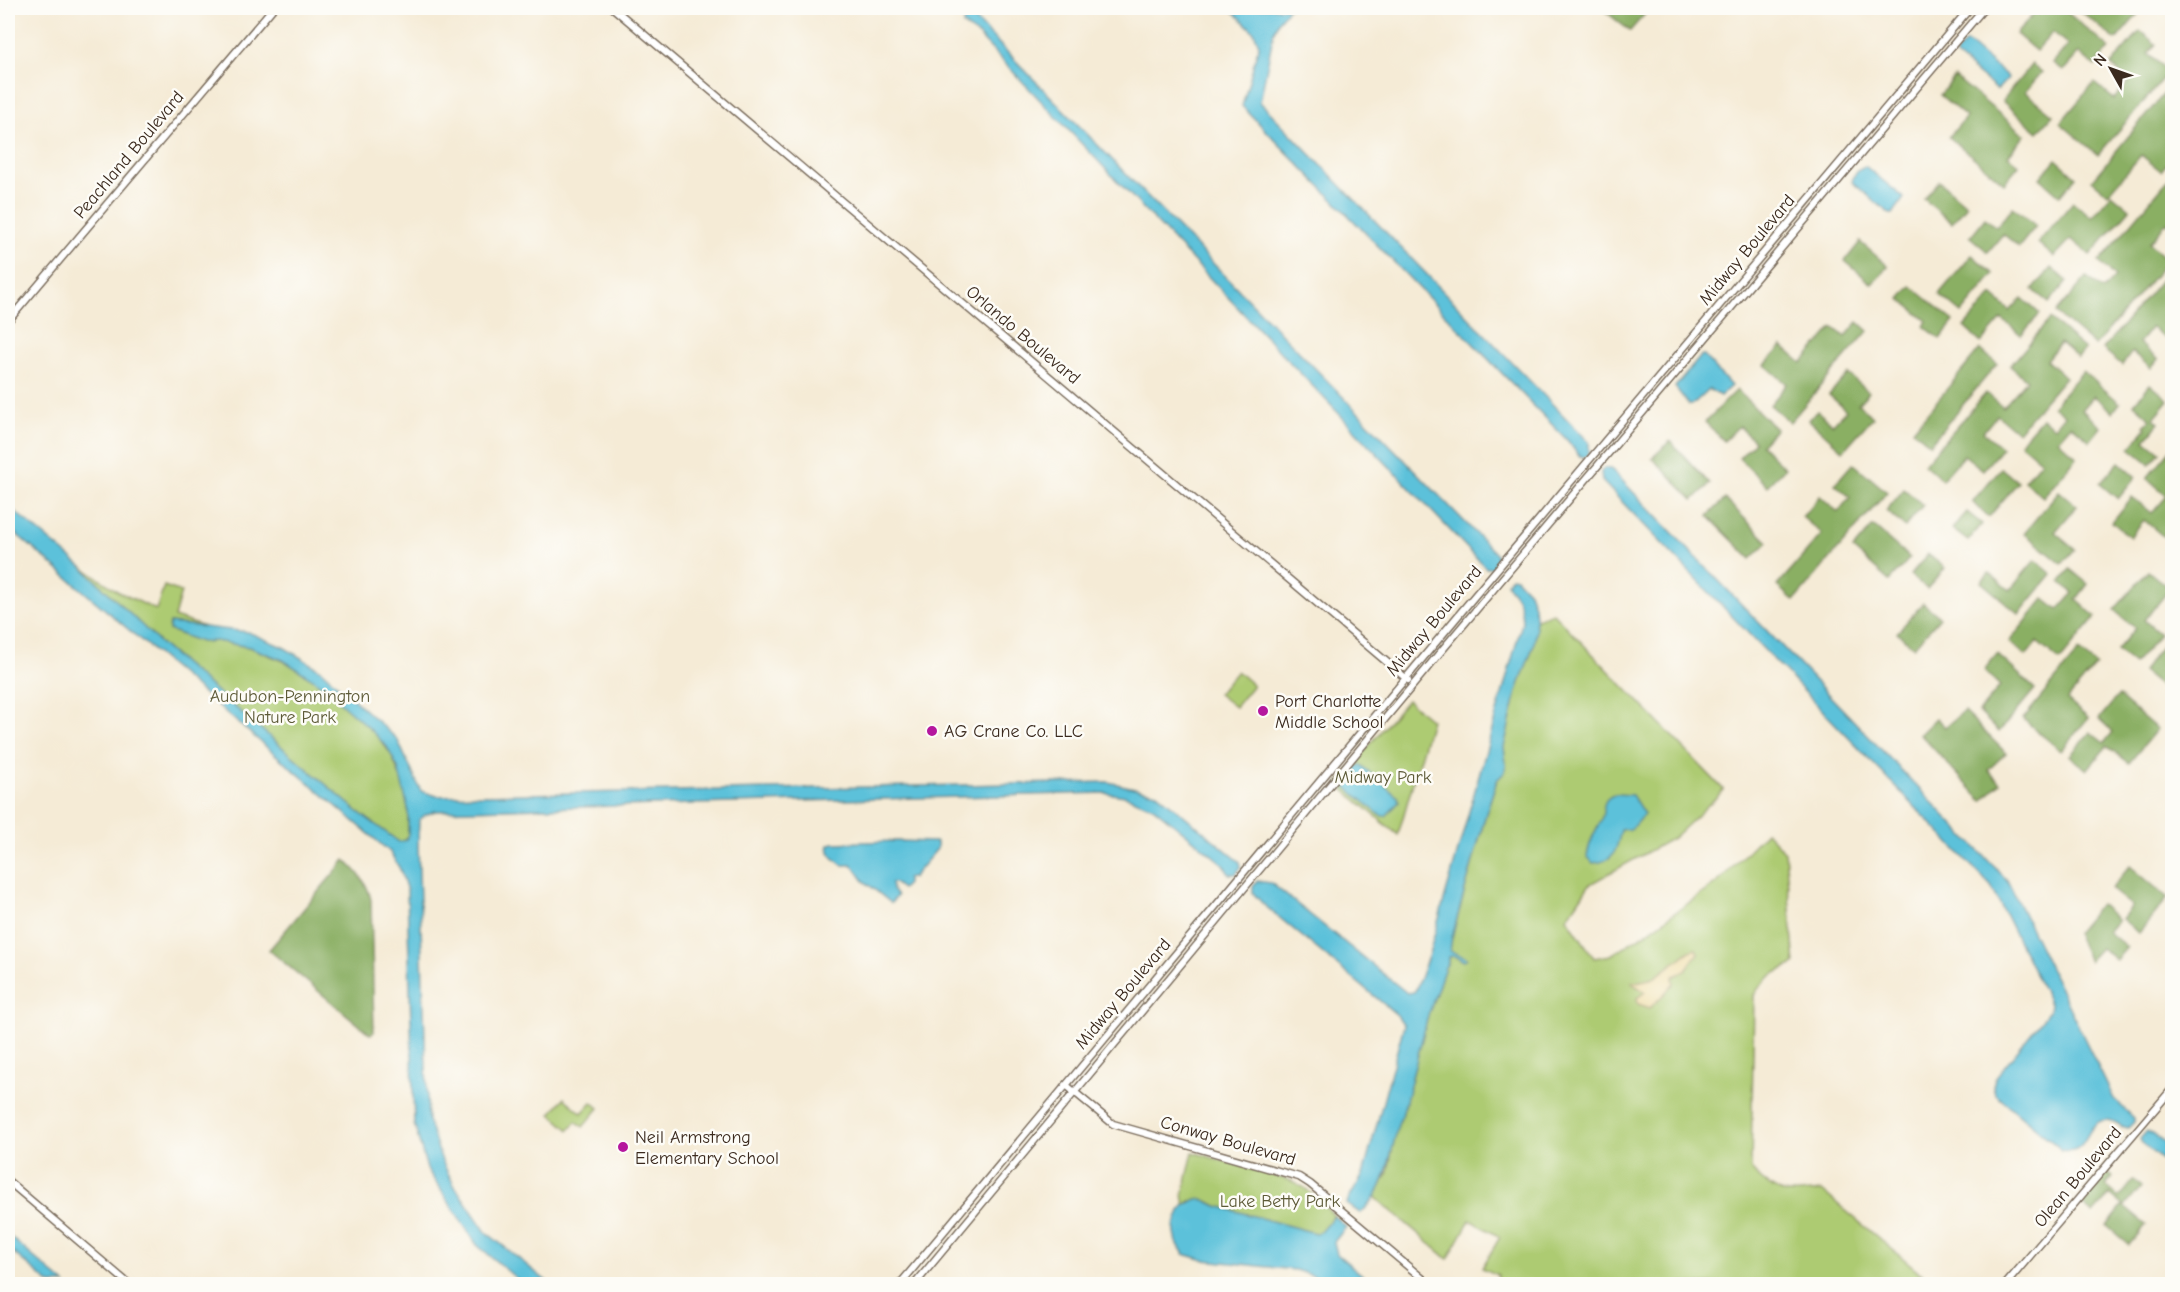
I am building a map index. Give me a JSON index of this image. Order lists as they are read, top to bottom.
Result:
{
  "streets": {
    "street": [
      "Peachland Boulevard",
      "Midway Boulevard",
      "Orlando Boulevard",
      "Conway Boulevard",
      "Olean Boulevard"
    ]
  },
  "crossings": [
    ["Midway Boulevard", "Orlando Boulevard"],
    ["Midway Boulevard", "Conway Boulevard"]
  ],
  "parks": ["Audubon-Pennington Nature Park", "Midway Park", "Lake Betty Park"],
  "places": ["Port Charlotte Middle School", "AG Crane Co. LLC", "Neil Armstrong Elementary School"],
  "north": "top left"
}
